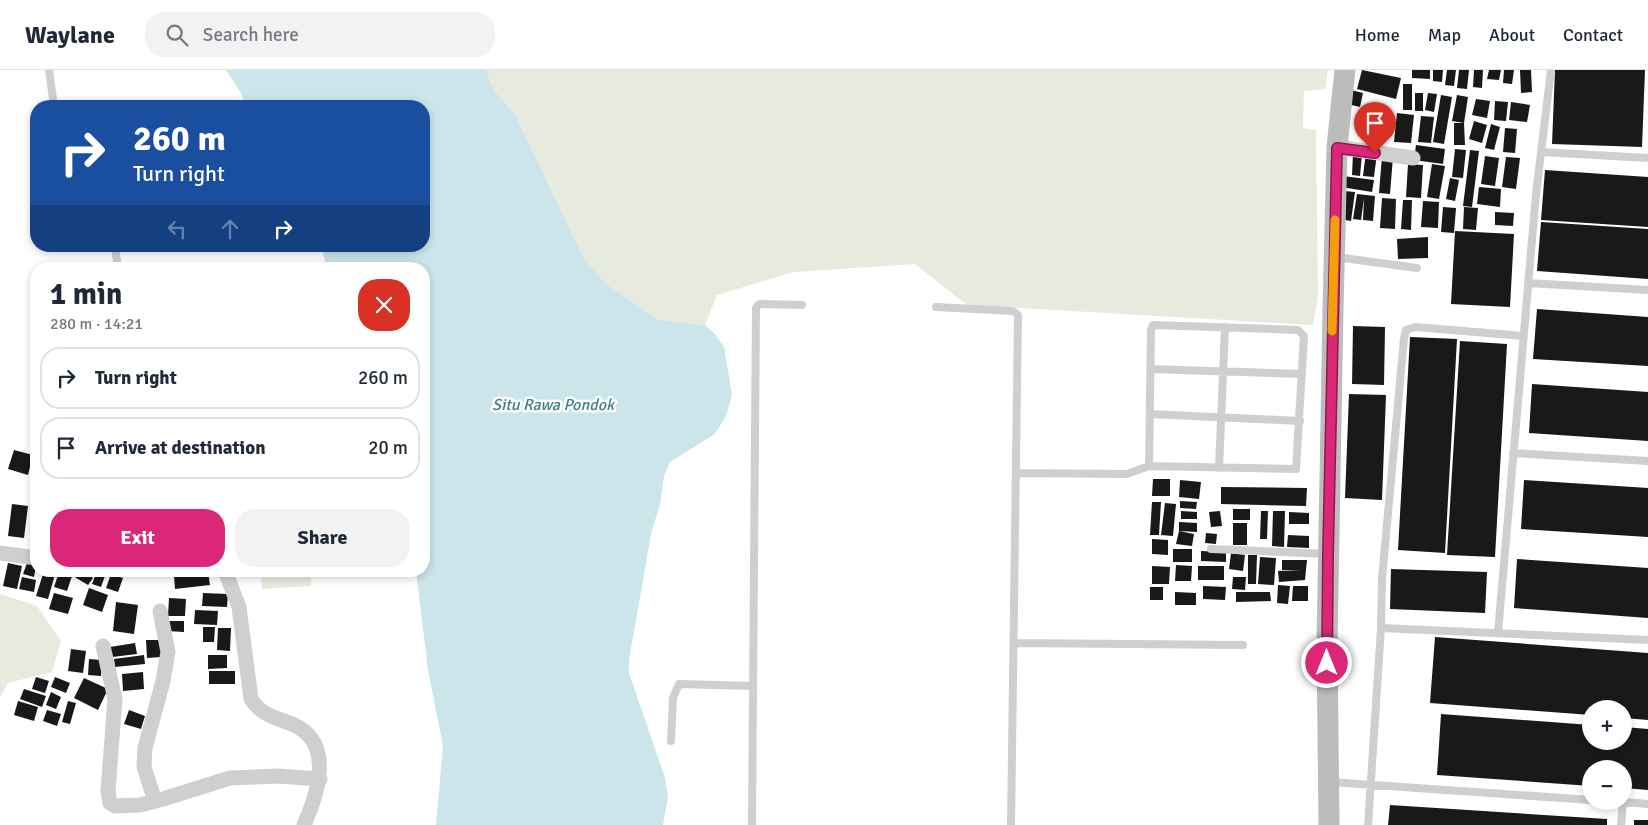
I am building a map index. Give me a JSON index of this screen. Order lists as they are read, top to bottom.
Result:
{
  "water": ["Situ Rawa Pondok"],
  "page": {
    "header": "Waylane",
    "search": "Search here",
    "nav": [
      "Home",
      "Map",
      "About",
      "Contact"
    ],
    "turn": ["260 m", "Turn right"],
    "heading": ["1 min", "280 m · 14:21"],
    "list": [
      {
        "name": "Turn right",
        "value": "260 m"
      },
      {
        "name": "Arrive at destination",
        "value": "20 m"
      }
    ],
    "buttons": ["Exit", "Share"],
    "map_buttons": ["+", "−"]
  }
}
